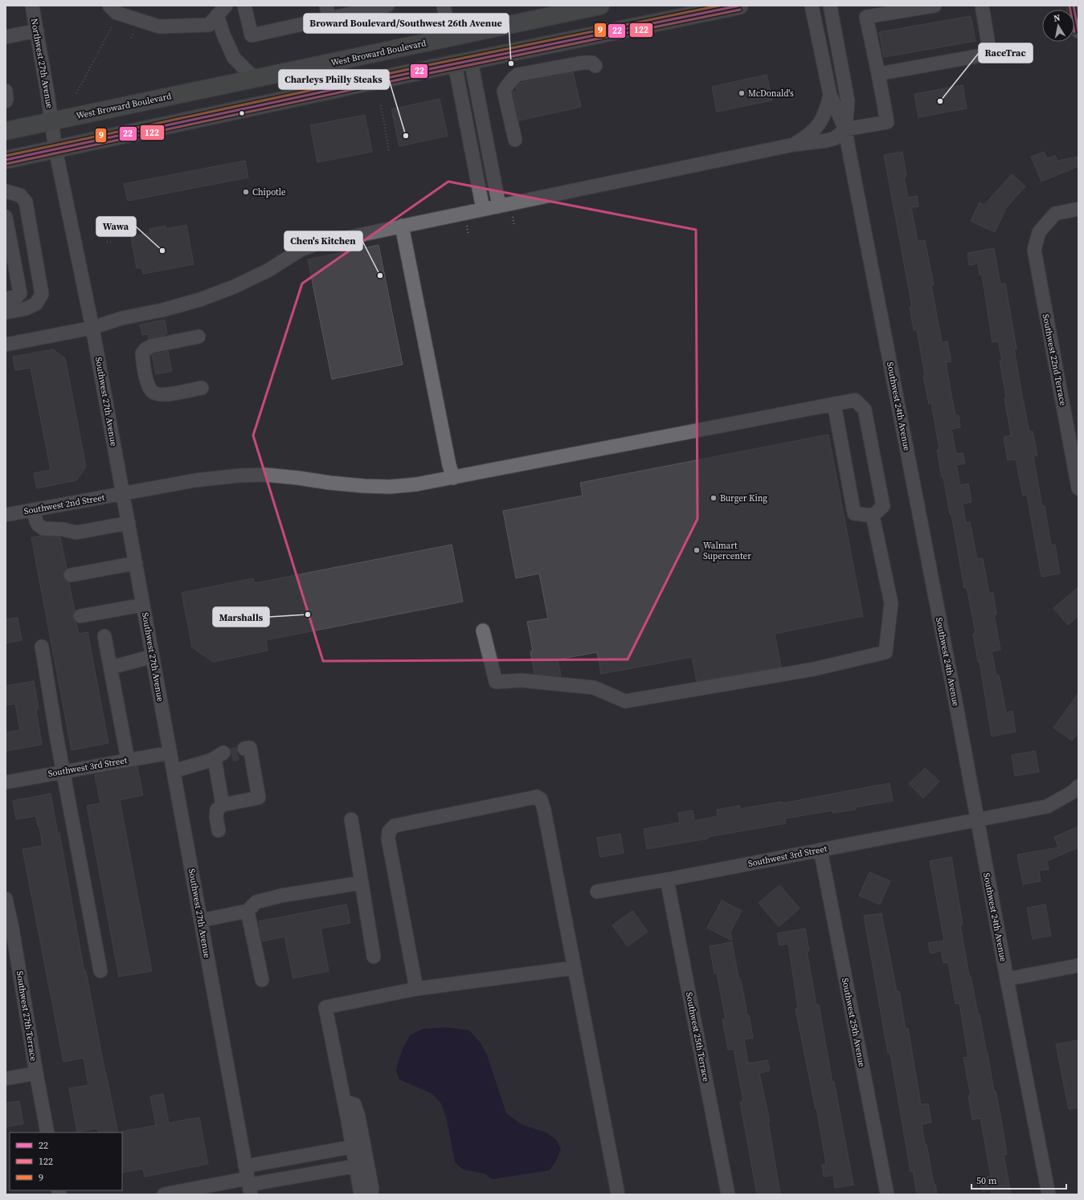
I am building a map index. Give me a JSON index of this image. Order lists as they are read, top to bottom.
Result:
{
  "streets": {
    "main road": ["West Broward Boulevard"],
    "street": [
      "Northwest 27th Avenue",
      "Southwest 22nd Terrace",
      "Southwest 27th Avenue",
      "Southwest 24th Avenue",
      "Southwest 2nd Street",
      "Southwest 3rd Street",
      "Southwest 27th Terrace",
      "Southwest 25th Avenue",
      "Southwest 25th Terrace"
    ]
  },
  "crossings": [
    ["West Broward Boulevard", "Northwest 27th Avenue"],
    ["West Broward Boulevard", "Southwest 27th Avenue"],
    ["Northwest 27th Avenue", "Southwest 27th Avenue"],
    ["Southwest 27th Avenue", "Southwest 2nd Street"],
    ["Southwest 27th Avenue", "Southwest 3rd Street"],
    ["Southwest 24th Avenue", "Southwest 3rd Street"],
    ["Southwest 3rd Street", "Southwest 25th Avenue"],
    ["Southwest 3rd Street", "Southwest 25th Terrace"]
  ],
  "places": [
    "Broward Boulevard/Southwest 26th Avenue",
    "McDonald's",
    "RaceTrac",
    "Charleys Philly Steaks",
    "Chipotle",
    "Wawa",
    "Chen's Kitchen",
    "Burger King",
    "Walmart Supercenter",
    "Marshalls"
  ],
  "lines": ["transit line 22", "transit line 9", "transit line 122"],
  "legend": ["22", "122", "9"],
  "scale_bar": "50 m",
  "north": "top"
}
